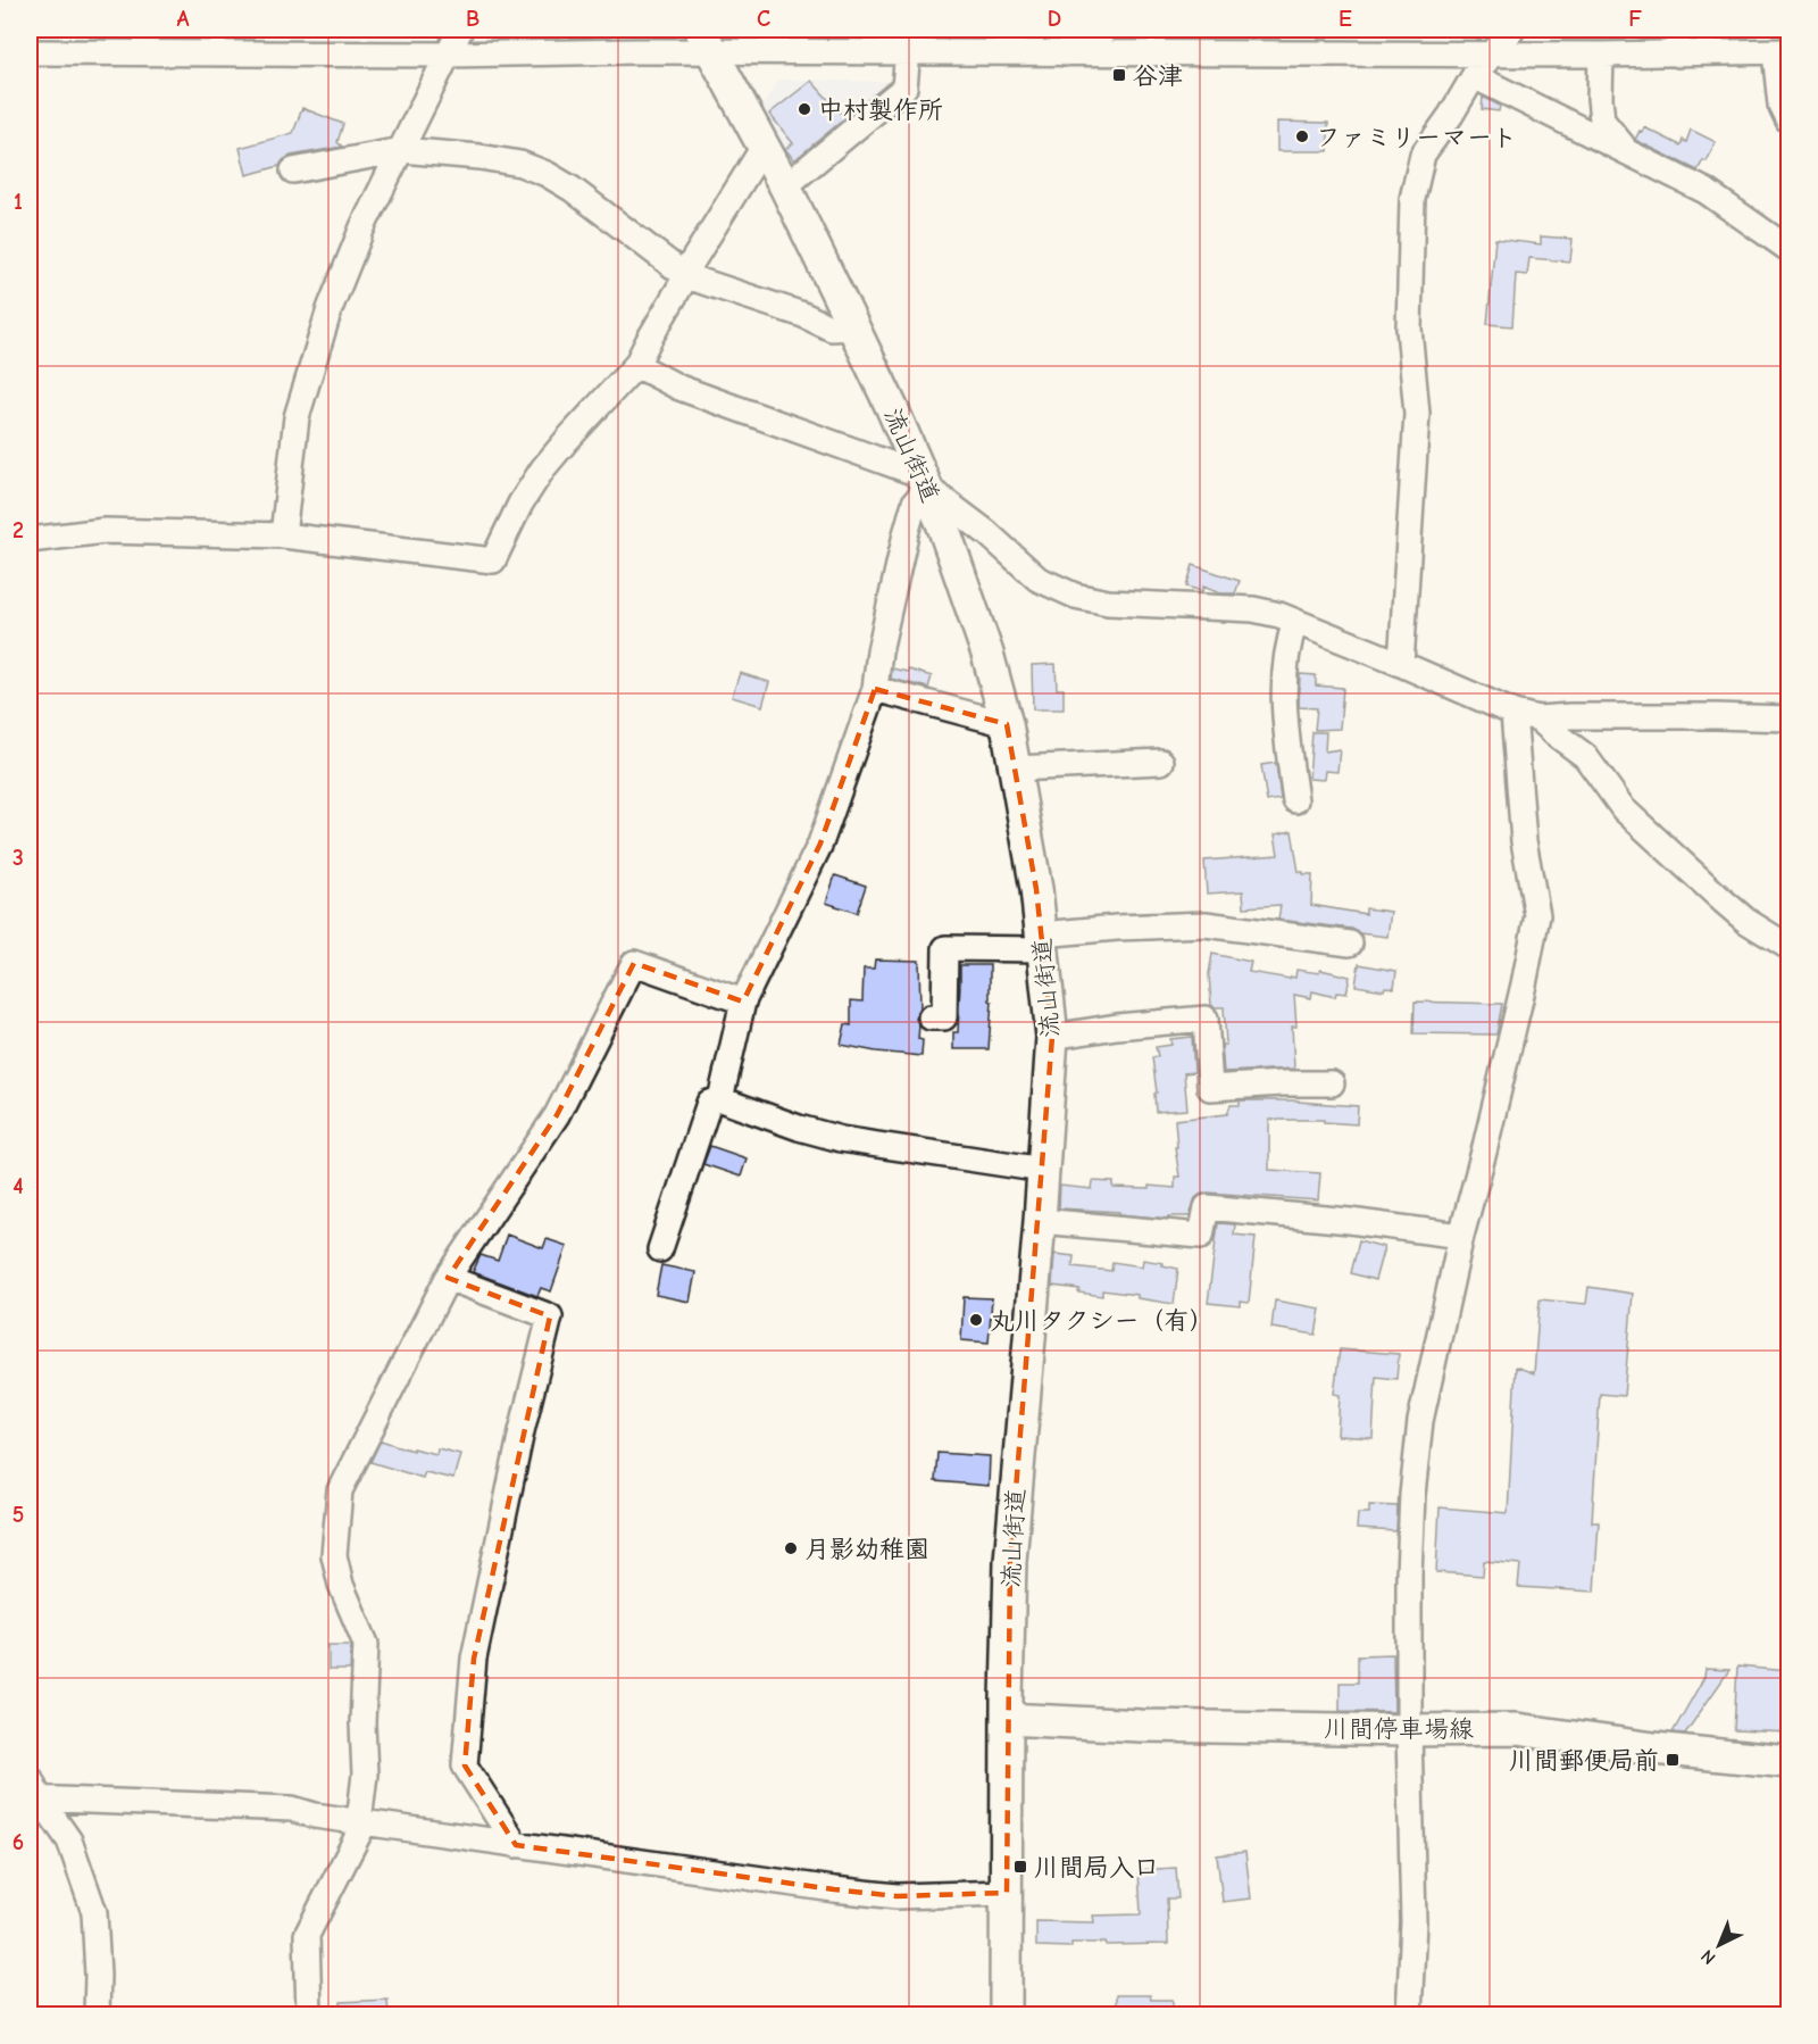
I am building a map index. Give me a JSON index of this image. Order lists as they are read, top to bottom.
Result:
{
  "streets": {
    "main road": ["流山街道", "川間停車場線"]
  },
  "crossings": [
    ["流山街道", "川間停車場線"]
  ],
  "places": {
    "transit": ["谷津", "川間郵便局前", "川間局入口"],
    "other": [
      "中村製作所",
      "ファミリーマート",
      "丸川タクシー（有）",
      "月影幼稚園"
    ]
  },
  "north": "bottom left",
  "grid": {
    "columns": [
      "A",
      "B",
      "C",
      "D",
      "E",
      "F"
    ],
    "rows": [
      "1",
      "2",
      "3",
      "4",
      "5",
      "6"
    ]
  }
}
